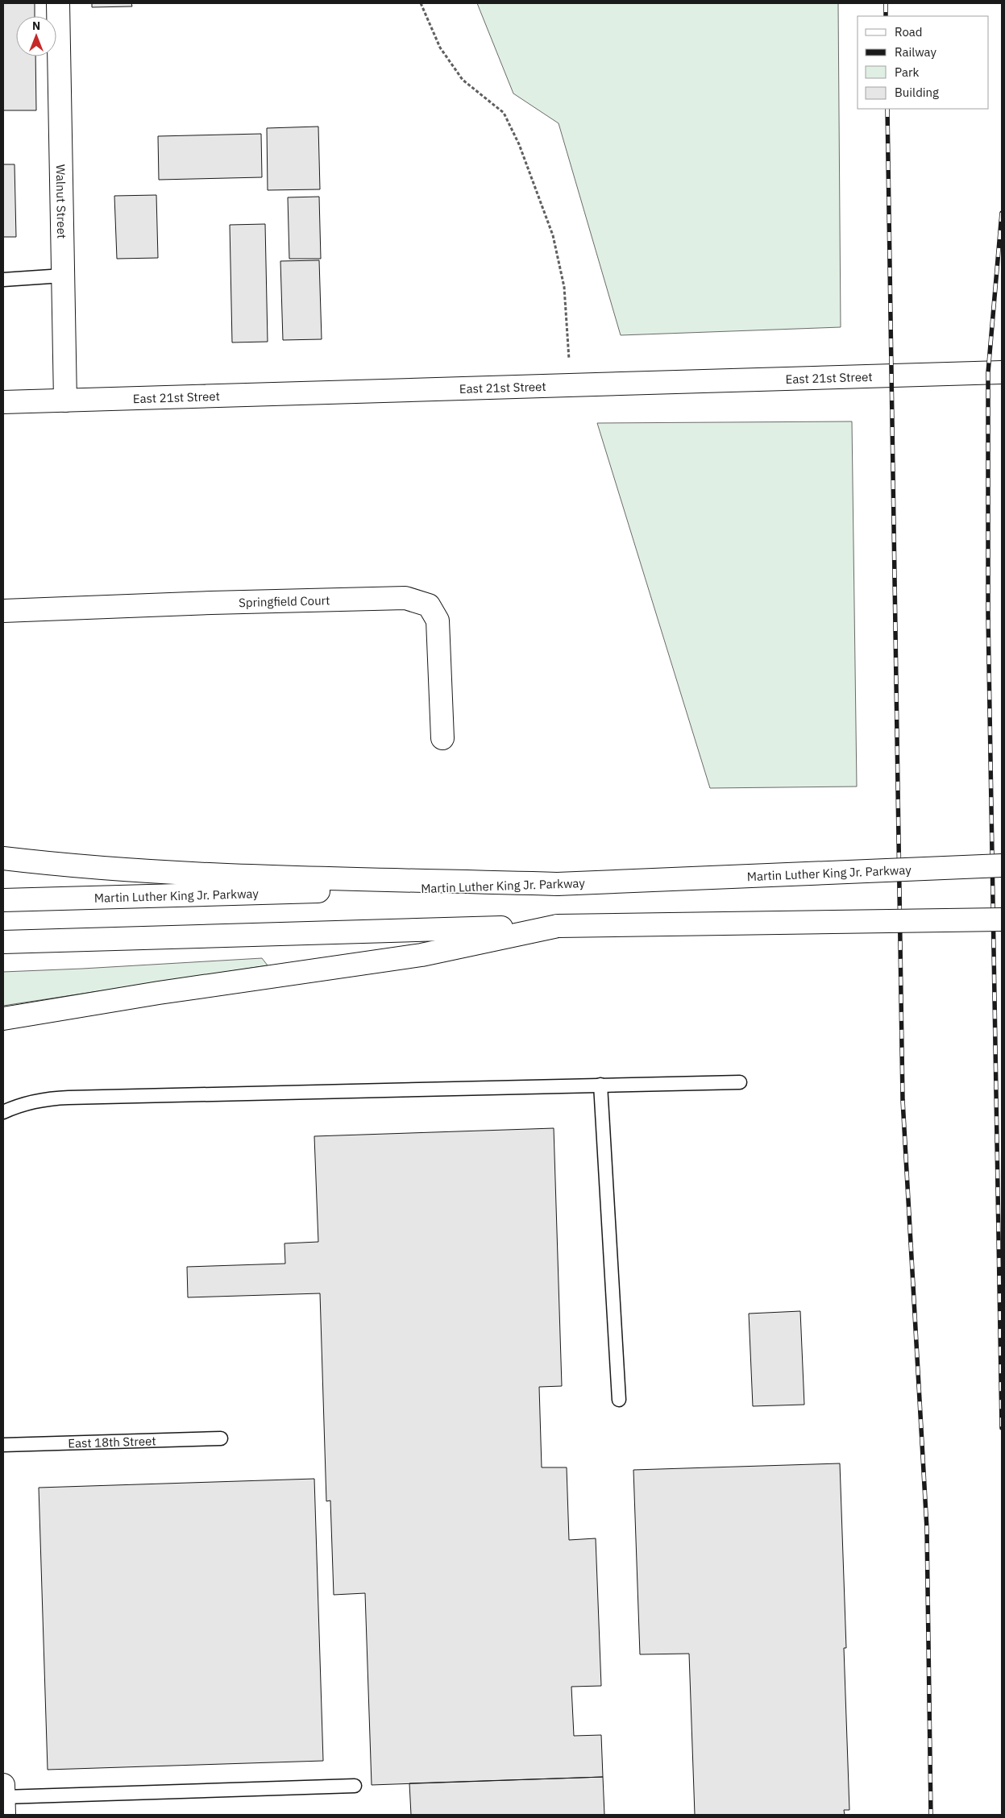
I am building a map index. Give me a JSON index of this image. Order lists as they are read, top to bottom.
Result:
{
  "streets": {
    "main road": [
      "Walnut Street",
      "East 21st Street",
      "Springfield Court",
      "Martin Luther King Jr. Parkway"
    ],
    "lane": ["East 18th Street"]
  },
  "crossings": [
    ["Walnut Street", "East 21st Street"]
  ],
  "legend": [
    "Road",
    "Railway",
    "Park",
    "Building"
  ],
  "north": "top"
}
